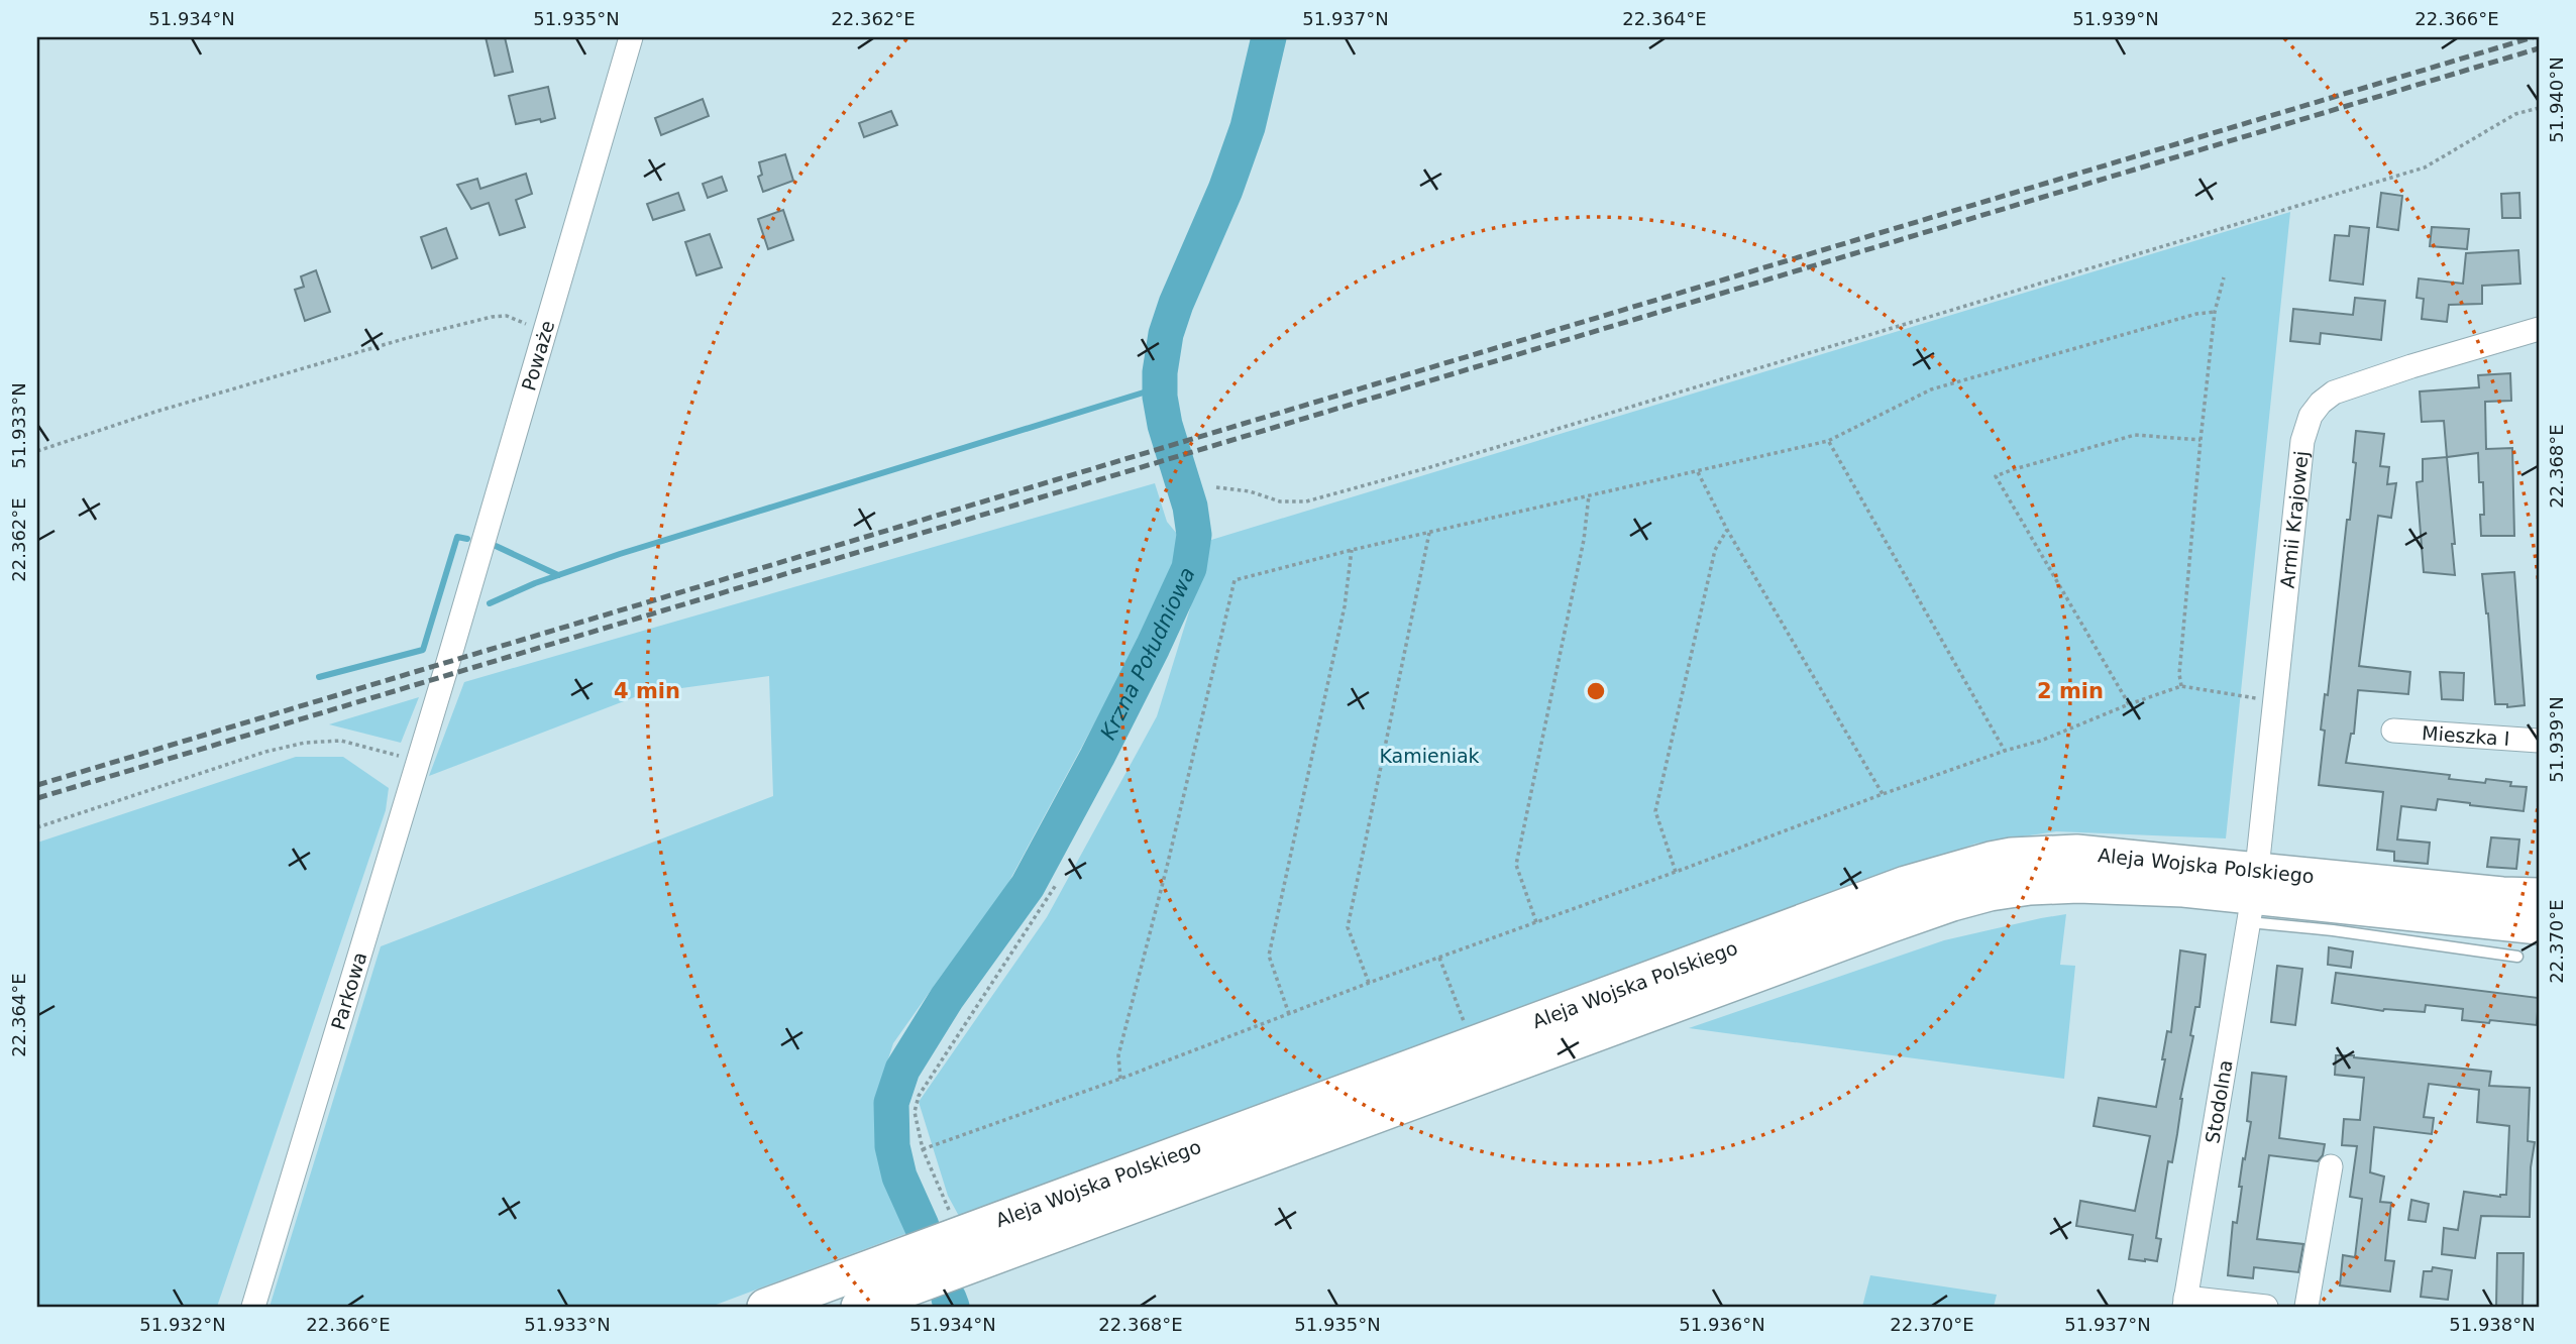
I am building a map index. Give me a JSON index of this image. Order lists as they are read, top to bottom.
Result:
{
  "streets": {
    "main road": ["Aleja Wojska Polskiego"],
    "street": [
      "Poważe",
      "Armii Krajowej",
      "Mieszka I",
      "Parkowa",
      "Stodolna"
    ]
  },
  "crossings": [
    ["Poważe", "Parkowa"],
    ["Armii Krajowej", "Aleja Wojska Polskiego"],
    ["Armii Krajowej", "Stodolna"],
    ["Aleja Wojska Polskiego", "Stodolna"]
  ],
  "water": ["Krzna Południowa"],
  "parks": ["Kamieniak"],
  "coordinates": [
    "51.934°N",
    "51.935°N",
    "22.362°E",
    "51.937°N",
    "22.364°E",
    "51.939°N",
    "22.366°E",
    "51.940°N",
    "51.933°N",
    "22.368°E",
    "22.370°E",
    "51.932°N",
    "51.936°N",
    "51.938°N"
  ],
  "rings": ["2 min", "4 min"]
}
